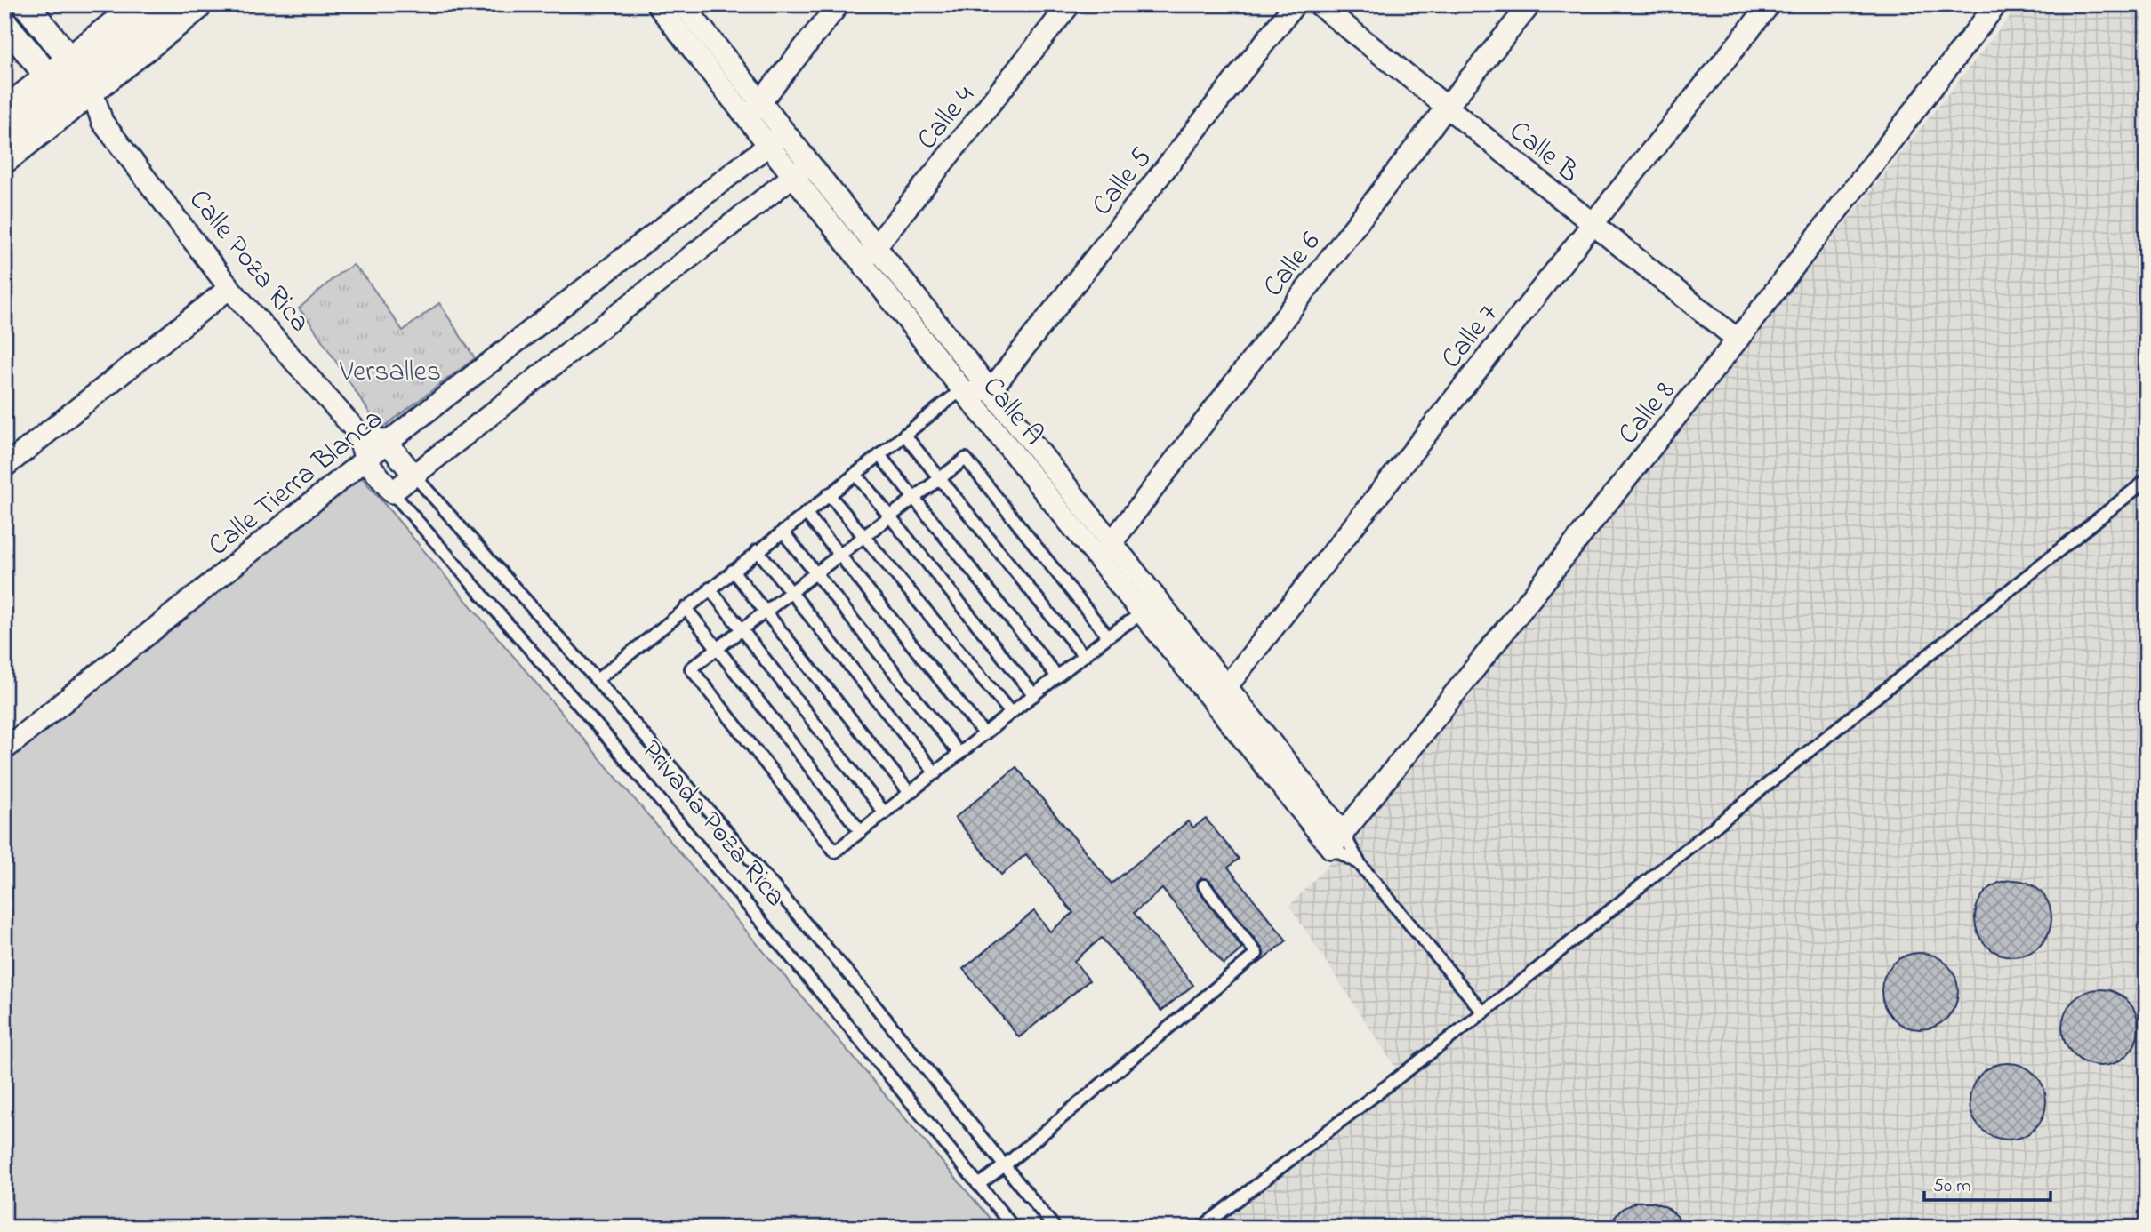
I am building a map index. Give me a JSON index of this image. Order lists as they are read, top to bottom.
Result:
{
  "streets": {
    "street": [
      "Calle 4",
      "Calle B",
      "Calle 5",
      "Calle Poza Rica",
      "Calle 6",
      "Calle 7",
      "Calle A",
      "Calle 8",
      "Calle Tierra Blanca",
      "Privada Poza Rica"
    ]
  },
  "crossings": [
    ["Calle 4", "Calle A"],
    ["Calle B", "Calle 6"],
    ["Calle B", "Calle 7"],
    ["Calle B", "Calle 8"],
    ["Calle 5", "Calle A"],
    ["Calle Poza Rica", "Calle Tierra Blanca"],
    ["Calle Poza Rica", "Privada Poza Rica"],
    ["Calle 6", "Calle A"],
    ["Calle 7", "Calle A"],
    ["Calle A", "Calle 8"],
    ["Calle A", "Calle Tierra Blanca"],
    ["Calle Tierra Blanca", "Privada Poza Rica"]
  ],
  "parks": ["Versalles"],
  "scale_bar": "50 m"
}
